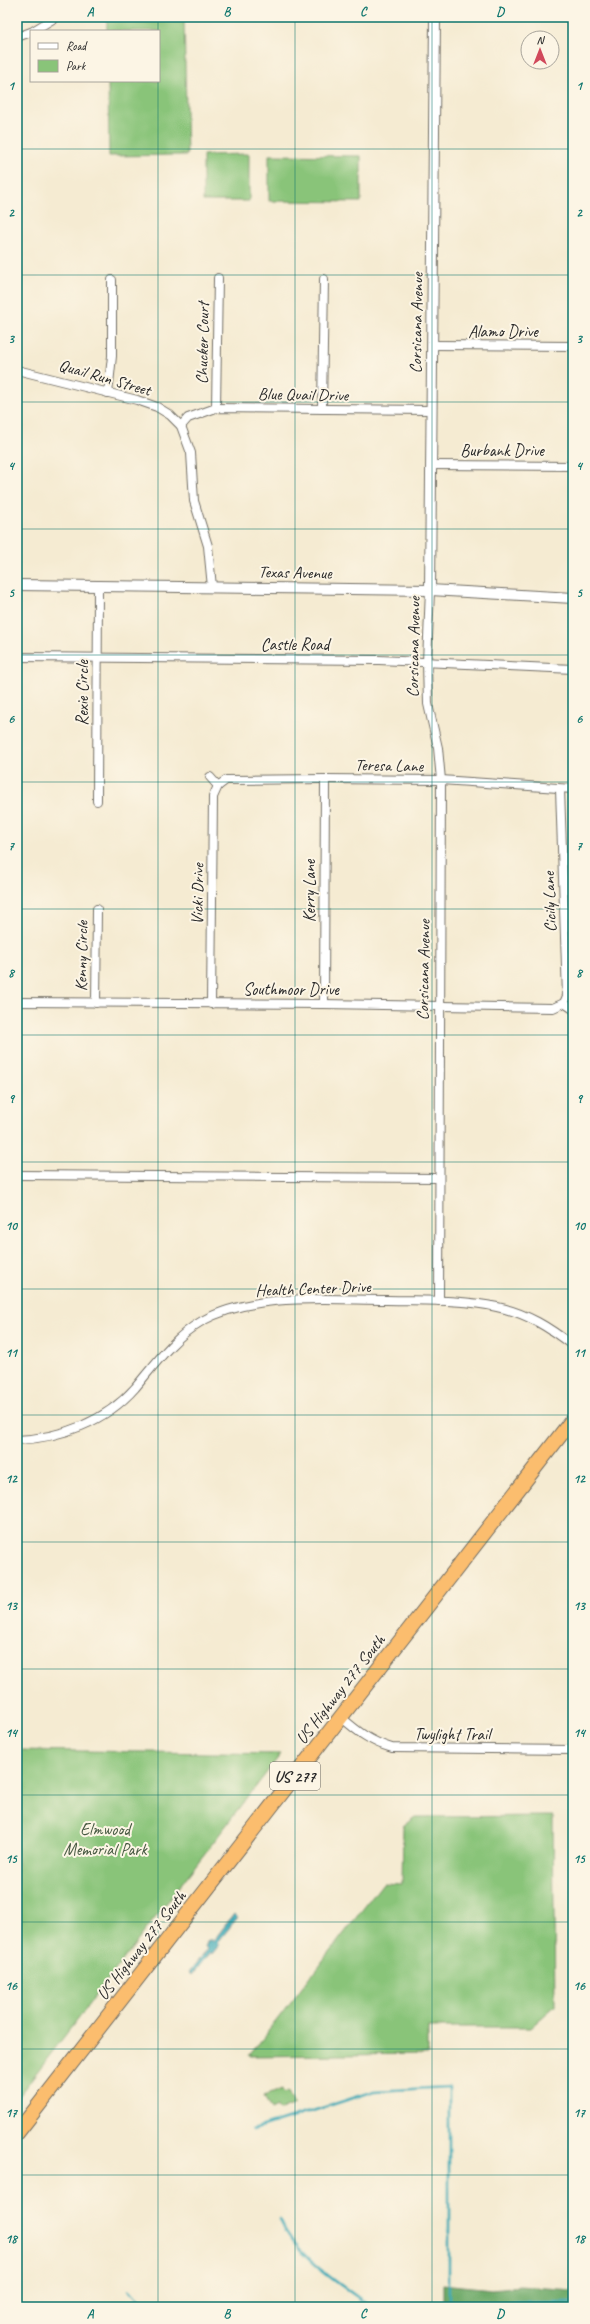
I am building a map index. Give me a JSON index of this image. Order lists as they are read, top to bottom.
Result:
{
  "streets": {
    "highway": ["US Highway 277 South", "US 277"],
    "street": [
      "Corsicana Avenue",
      "Alamo Drive",
      "Chucker Court",
      "Quail Run Street",
      "Blue Quail Drive",
      "Burbank Drive",
      "Texas Avenue",
      "Castle Road",
      "Rexie Circle",
      "Teresa Lane",
      "Kerry Lane",
      "Vicki Drive",
      "Cicily Lane",
      "Kenny Circle",
      "Southmoor Drive",
      "Health Center Drive",
      "Twylight Trail"
    ]
  },
  "crossings": [
    ["Corsicana Avenue", "Alamo Drive"],
    ["Corsicana Avenue", "Blue Quail Drive"],
    ["Corsicana Avenue", "Burbank Drive"],
    ["Corsicana Avenue", "Texas Avenue"],
    ["Corsicana Avenue", "Castle Road"],
    ["Corsicana Avenue", "Teresa Lane"],
    ["Corsicana Avenue", "Southmoor Drive"],
    ["Corsicana Avenue", "Health Center Drive"],
    ["Chucker Court", "Blue Quail Drive"],
    ["Quail Run Street", "Blue Quail Drive"],
    ["Quail Run Street", "Texas Avenue"],
    ["Texas Avenue", "Rexie Circle"],
    ["Castle Road", "Rexie Circle"],
    ["Teresa Lane", "Kerry Lane"],
    ["Teresa Lane", "Vicki Drive"],
    ["Teresa Lane", "Cicily Lane"],
    ["Kerry Lane", "Southmoor Drive"],
    ["Vicki Drive", "Southmoor Drive"],
    ["Cicily Lane", "Southmoor Drive"],
    ["Kenny Circle", "Southmoor Drive"],
    ["US Highway 277 South", "Twylight Trail"]
  ],
  "parks": ["Elmwood Memorial Park"],
  "legend": ["Road", "Park"],
  "north": "top",
  "grid": {
    "columns": [
      "A",
      "B",
      "C",
      "D"
    ],
    "rows": [
      "1",
      "2",
      "3",
      "4",
      "5",
      "6",
      "7",
      "8",
      "9",
      "10",
      "11",
      "12",
      "13",
      "14",
      "15",
      "16",
      "17",
      "18"
    ]
  }
}
